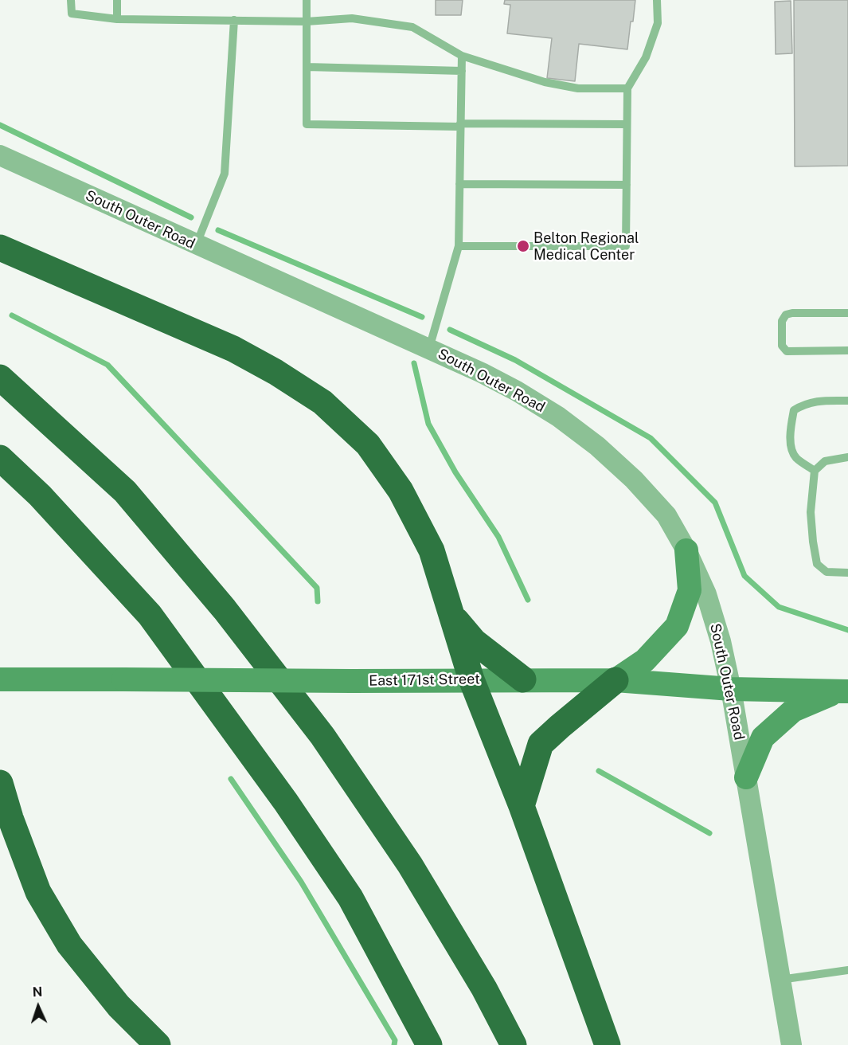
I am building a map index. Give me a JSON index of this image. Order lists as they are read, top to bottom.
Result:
{
  "streets": {
    "main road": ["East 171st Street"],
    "street": ["South Outer Road"]
  },
  "crossings": [
    ["South Outer Road", "East 171st Street"]
  ],
  "places": ["Belton Regional Medical Center"],
  "north": "top"
}
